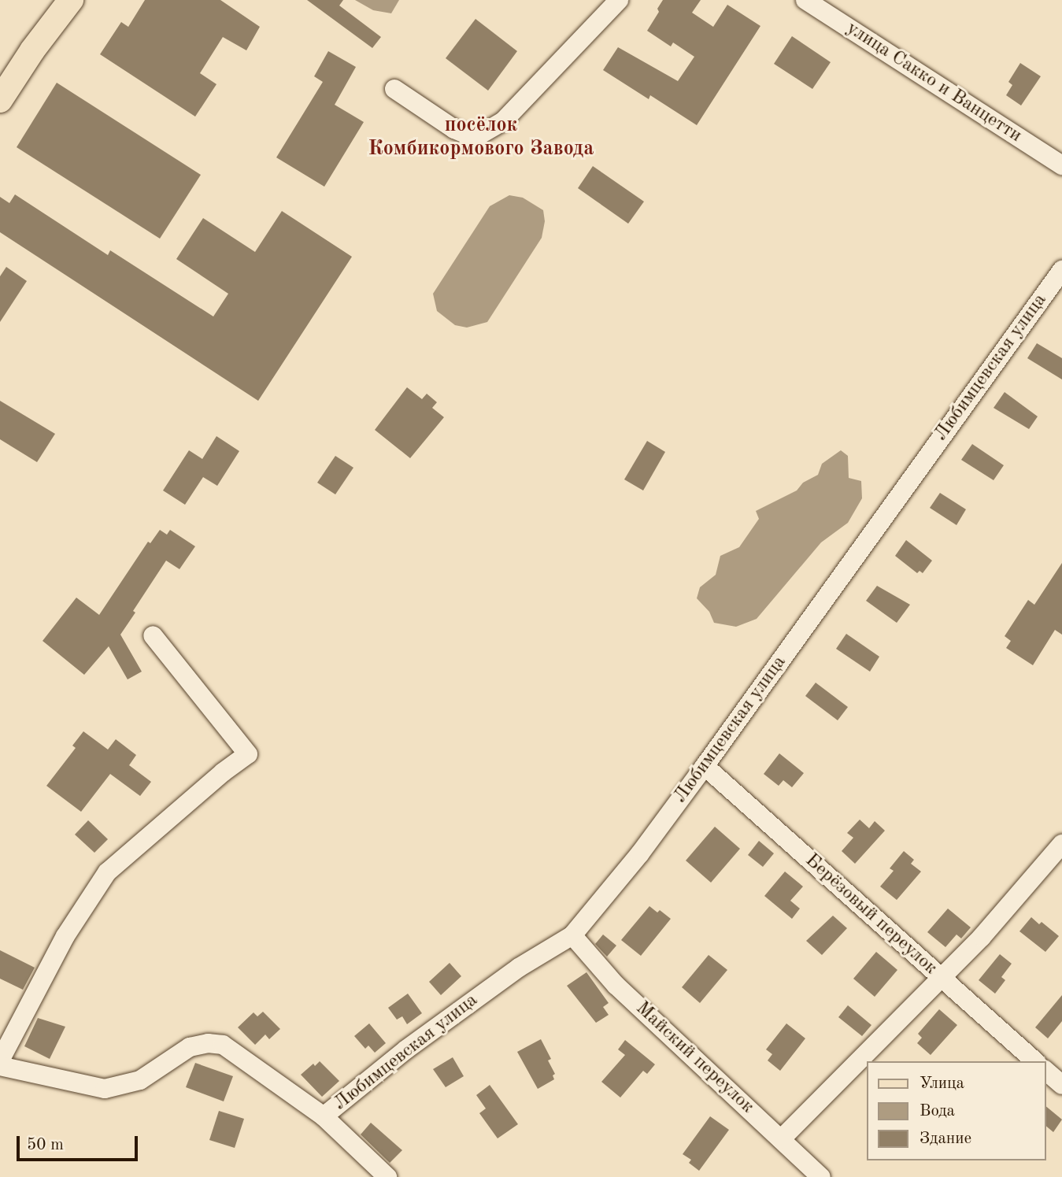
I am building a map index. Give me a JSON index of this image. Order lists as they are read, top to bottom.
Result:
{
  "streets": {
    "street": [
      "улица Сакко и Ванцетти",
      "Любимцевская улица",
      "Берёзовый переулок",
      "Майский переулок"
    ]
  },
  "crossings": [
    ["Любимцевская улица", "Берёзовый переулок"],
    ["Любимцевская улица", "Майский переулок"]
  ],
  "districts": ["посёлок Комбикормового Завода"],
  "legend": ["Улица", "Вода", "Здание"],
  "scale_bar": "50 m"
}
